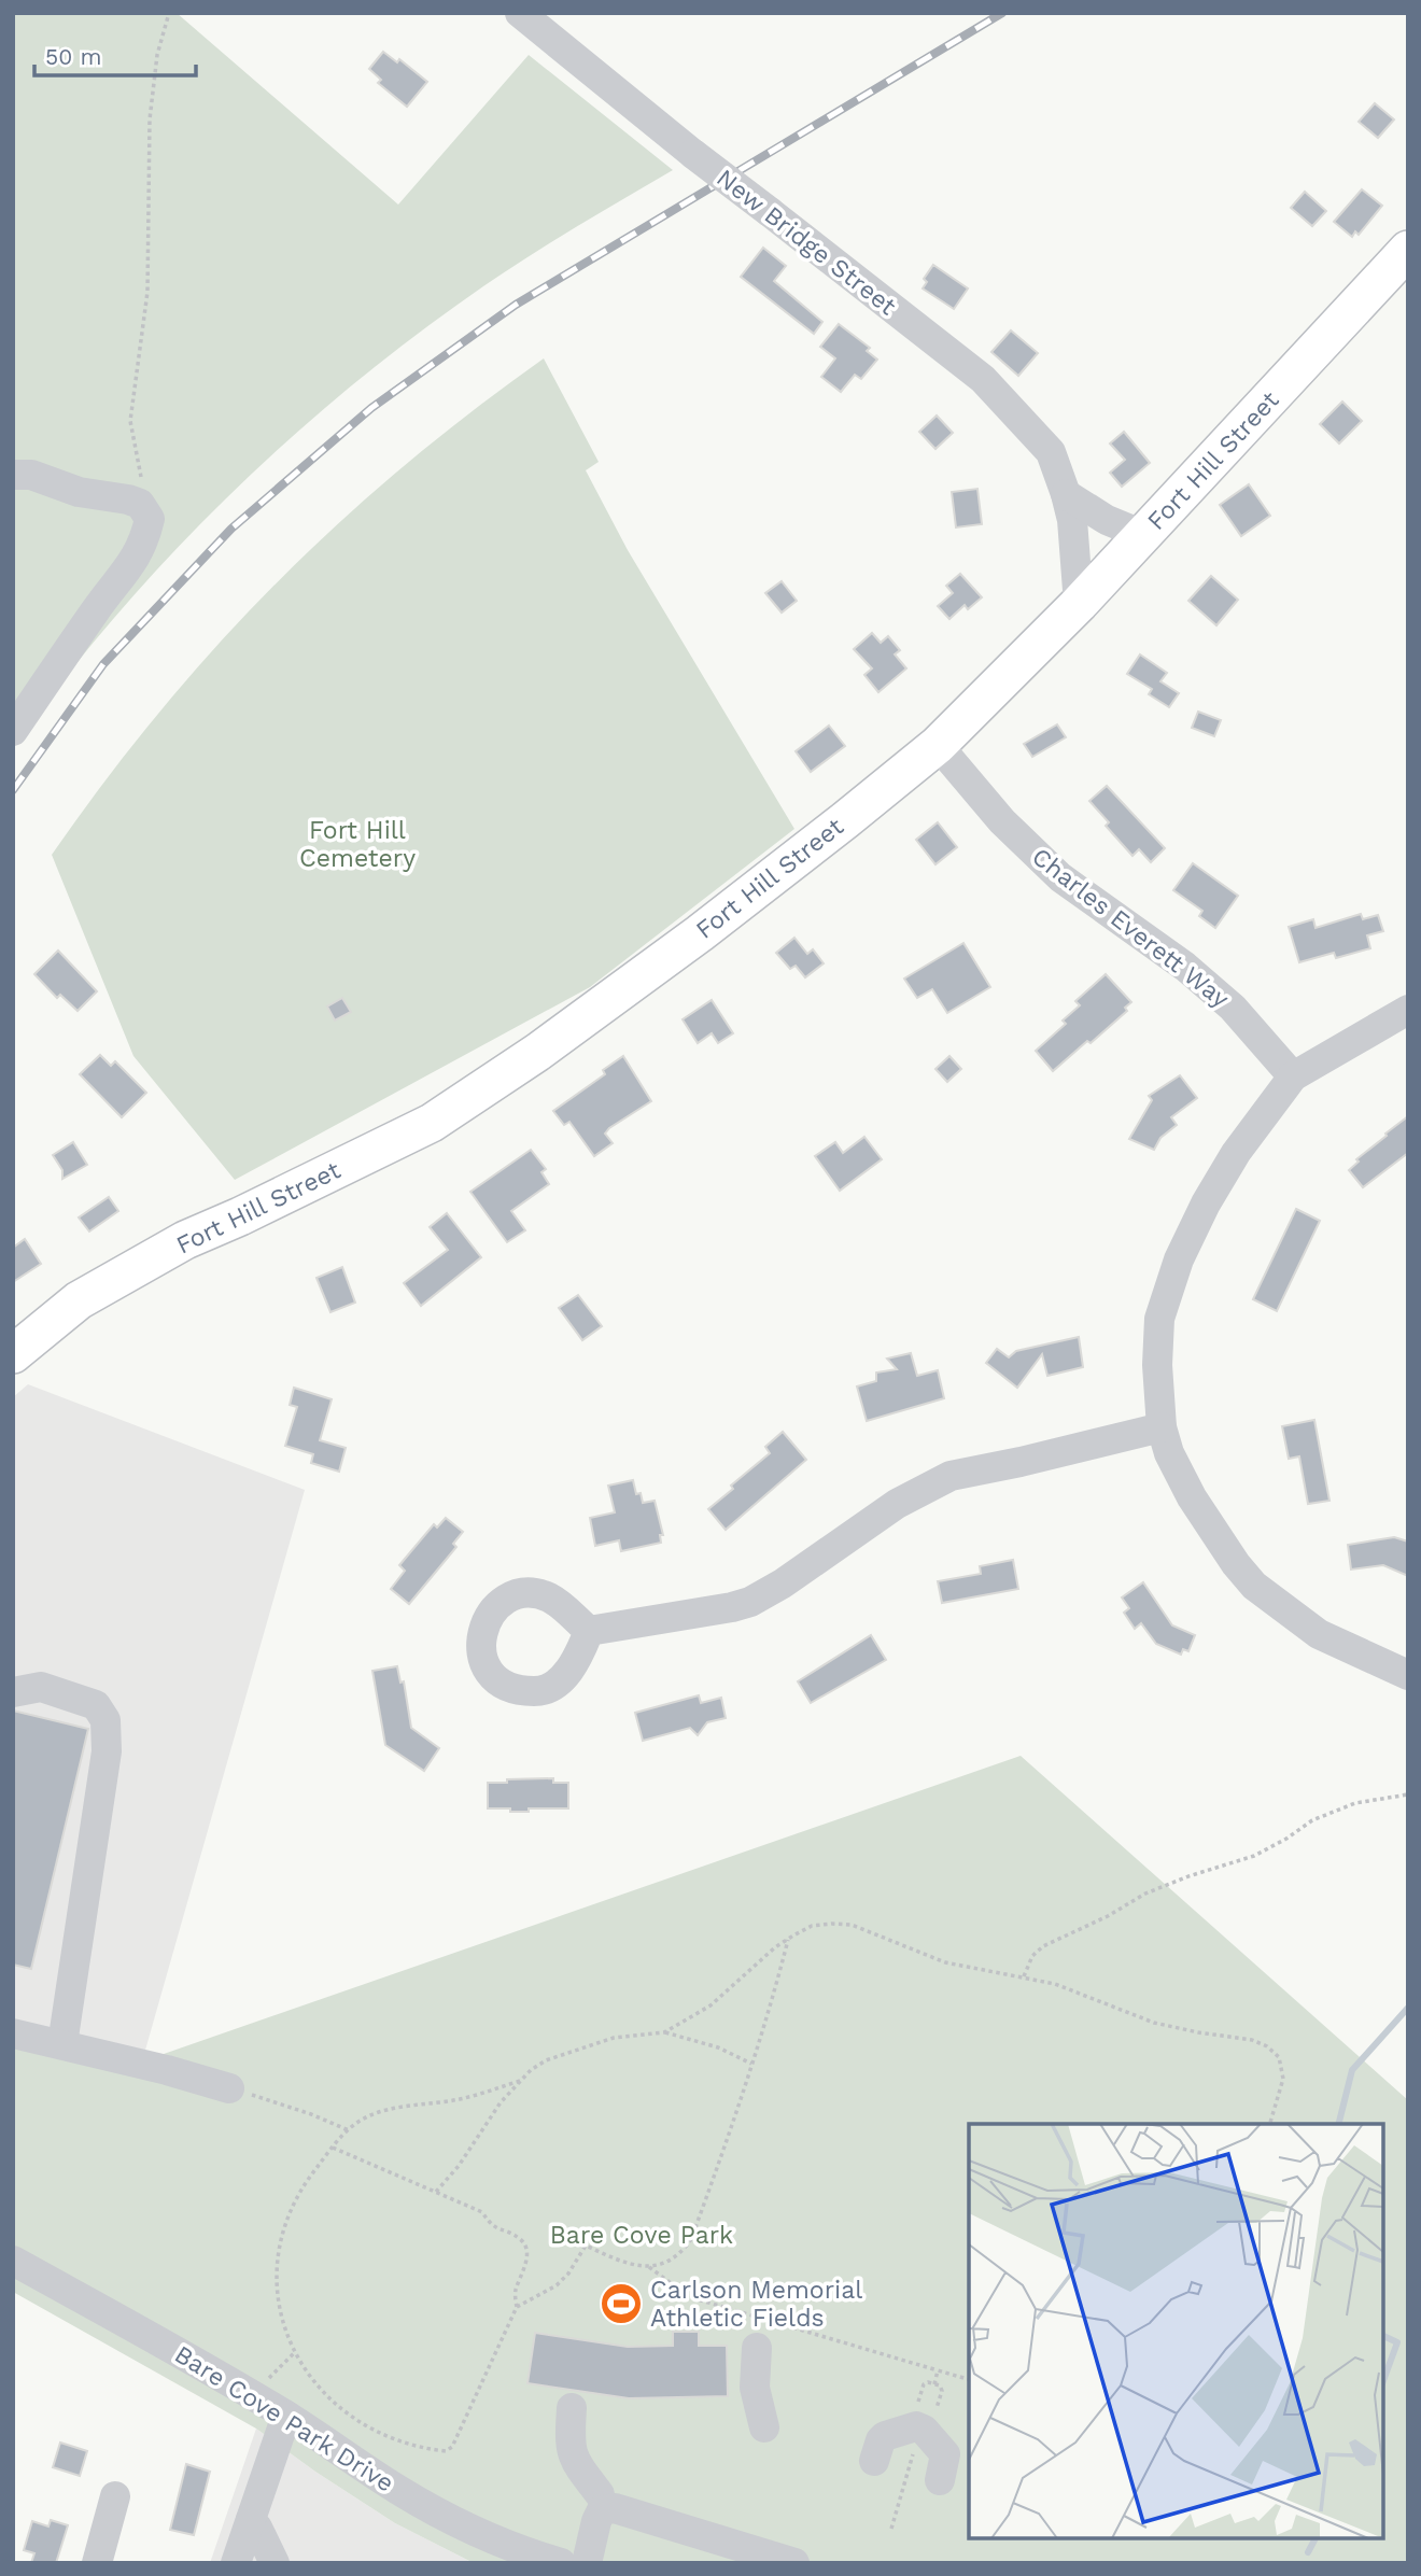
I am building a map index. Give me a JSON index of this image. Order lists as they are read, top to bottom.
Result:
{
  "streets": {
    "main road": ["Fort Hill Street"],
    "street": ["New Bridge Street", "Charles Everett Way", "Bare Cove Park Drive"]
  },
  "crossings": [
    ["New Bridge Street", "Fort Hill Street"],
    ["Fort Hill Street", "Charles Everett Way"]
  ],
  "parks": ["Fort Hill Cemetery", "Bare Cove Park"],
  "places": {
    "sports": ["Carlson Memorial Athletic Fields"]
  },
  "scale_bar": "50 m"
}
